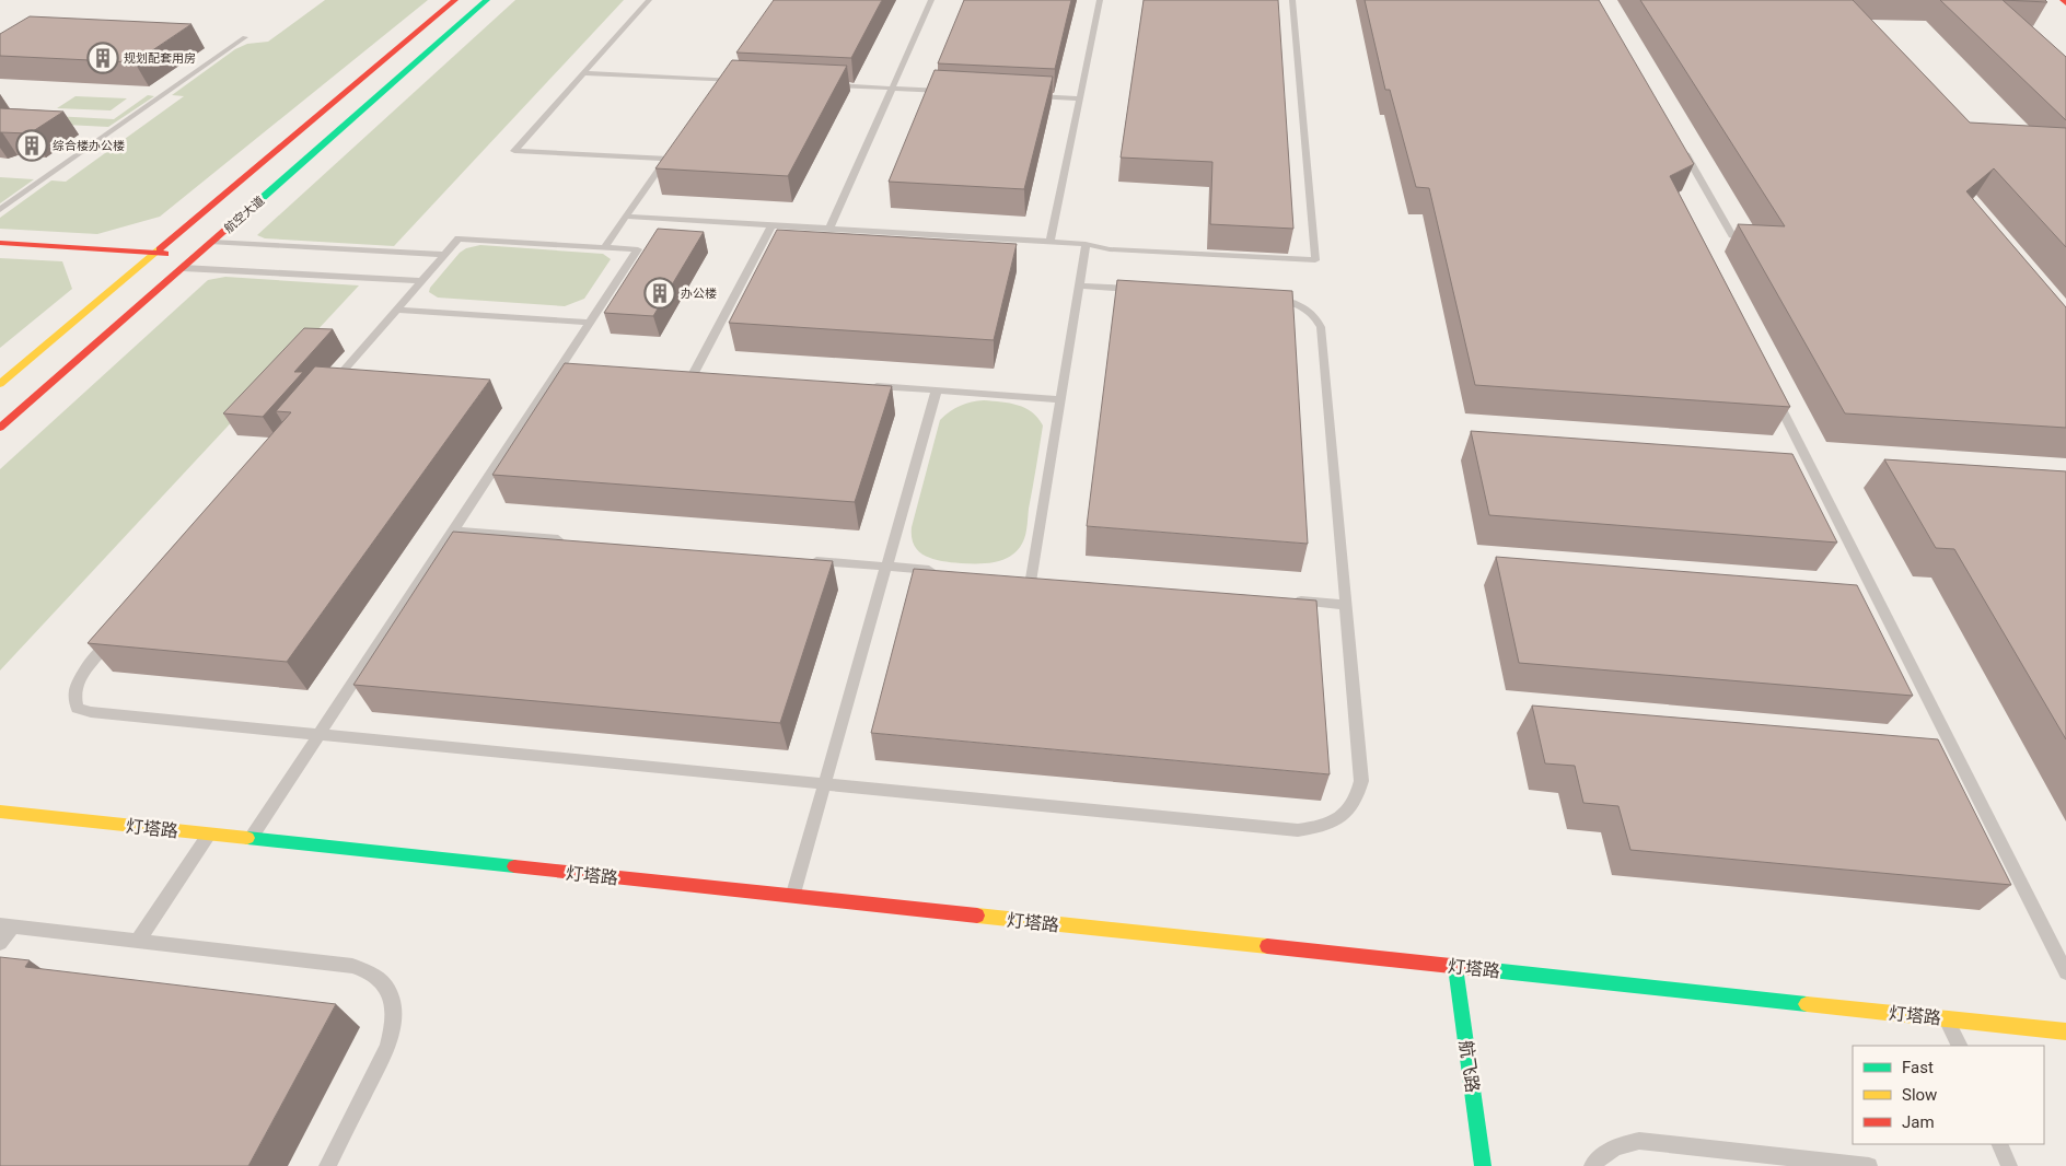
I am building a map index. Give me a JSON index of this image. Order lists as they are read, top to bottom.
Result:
{
  "streets": {
    "main road": ["航空大道", "灯塔路", "航飞路"]
  },
  "crossings": [
    ["灯塔路", "航飞路"]
  ],
  "places": {
    "building": ["规划配套用房", "综合楼办公楼", "办公楼"]
  },
  "legend": ["Fast", "Slow", "Jam"]
}
